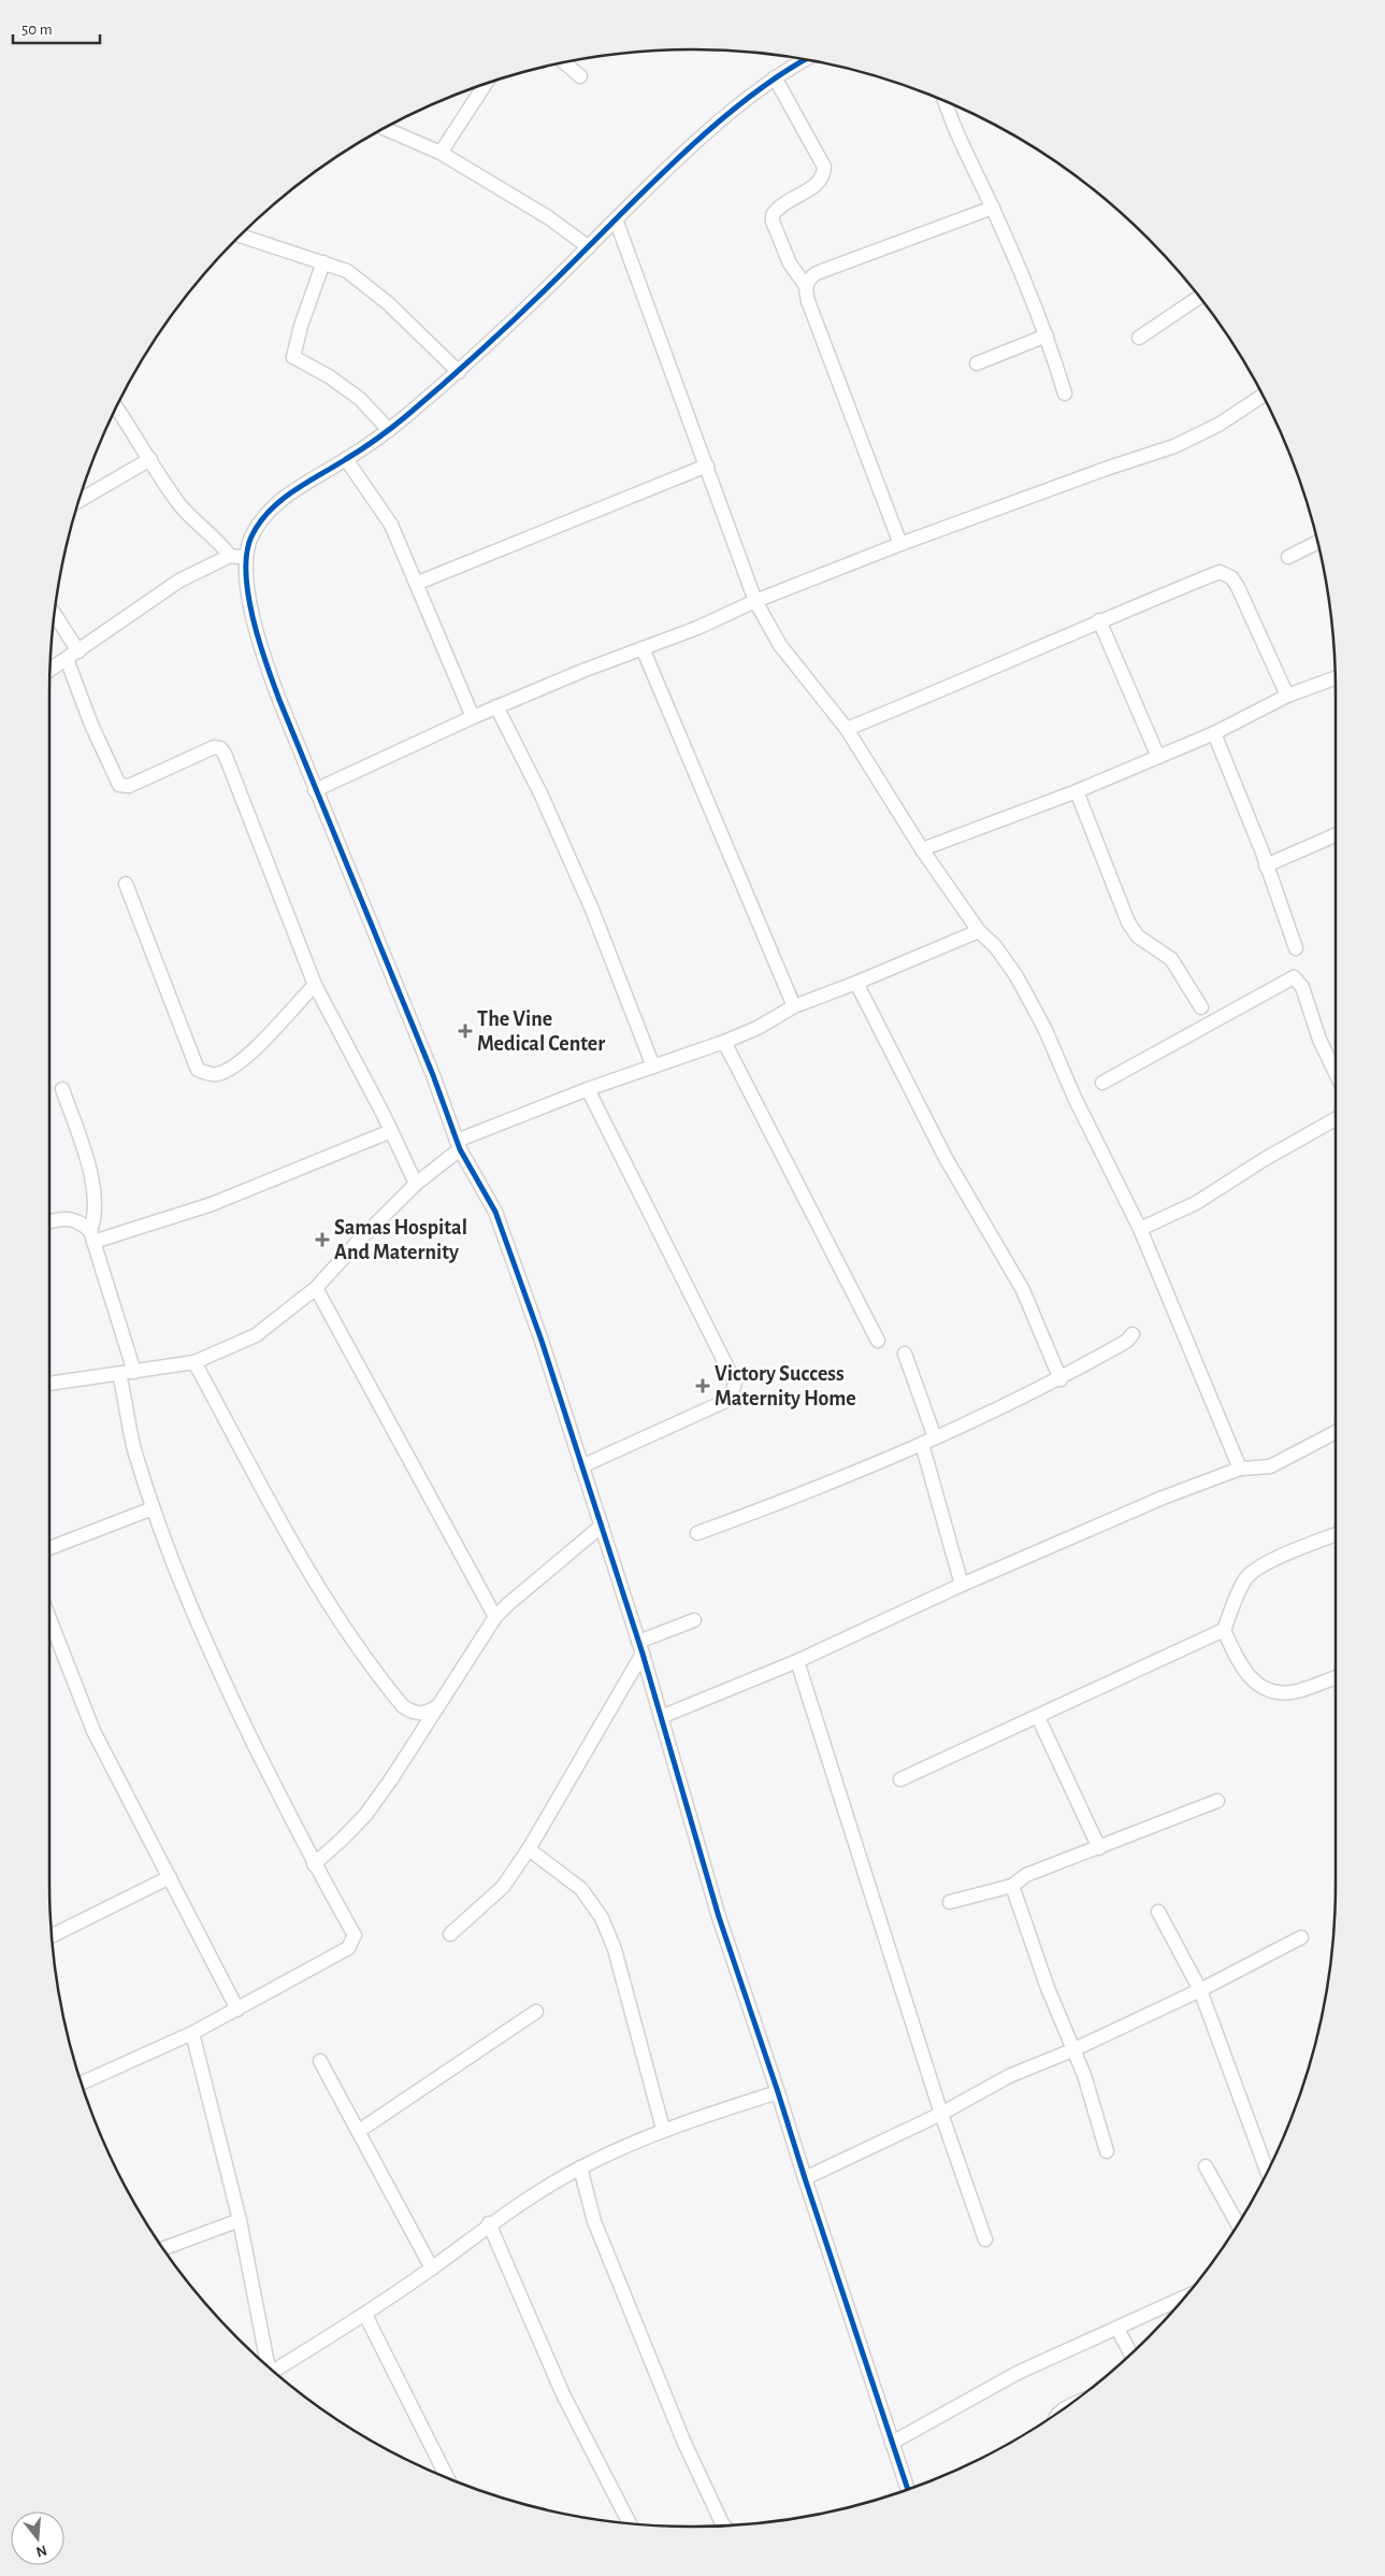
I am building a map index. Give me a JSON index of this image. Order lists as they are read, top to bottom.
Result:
{
  "places": {
    "health": ["The Vine Medical Center", "Samas Hospital And Maternity", "Victory Success Maternity Home"]
  },
  "scale_bar": "50 m",
  "north": "bottom"
}
